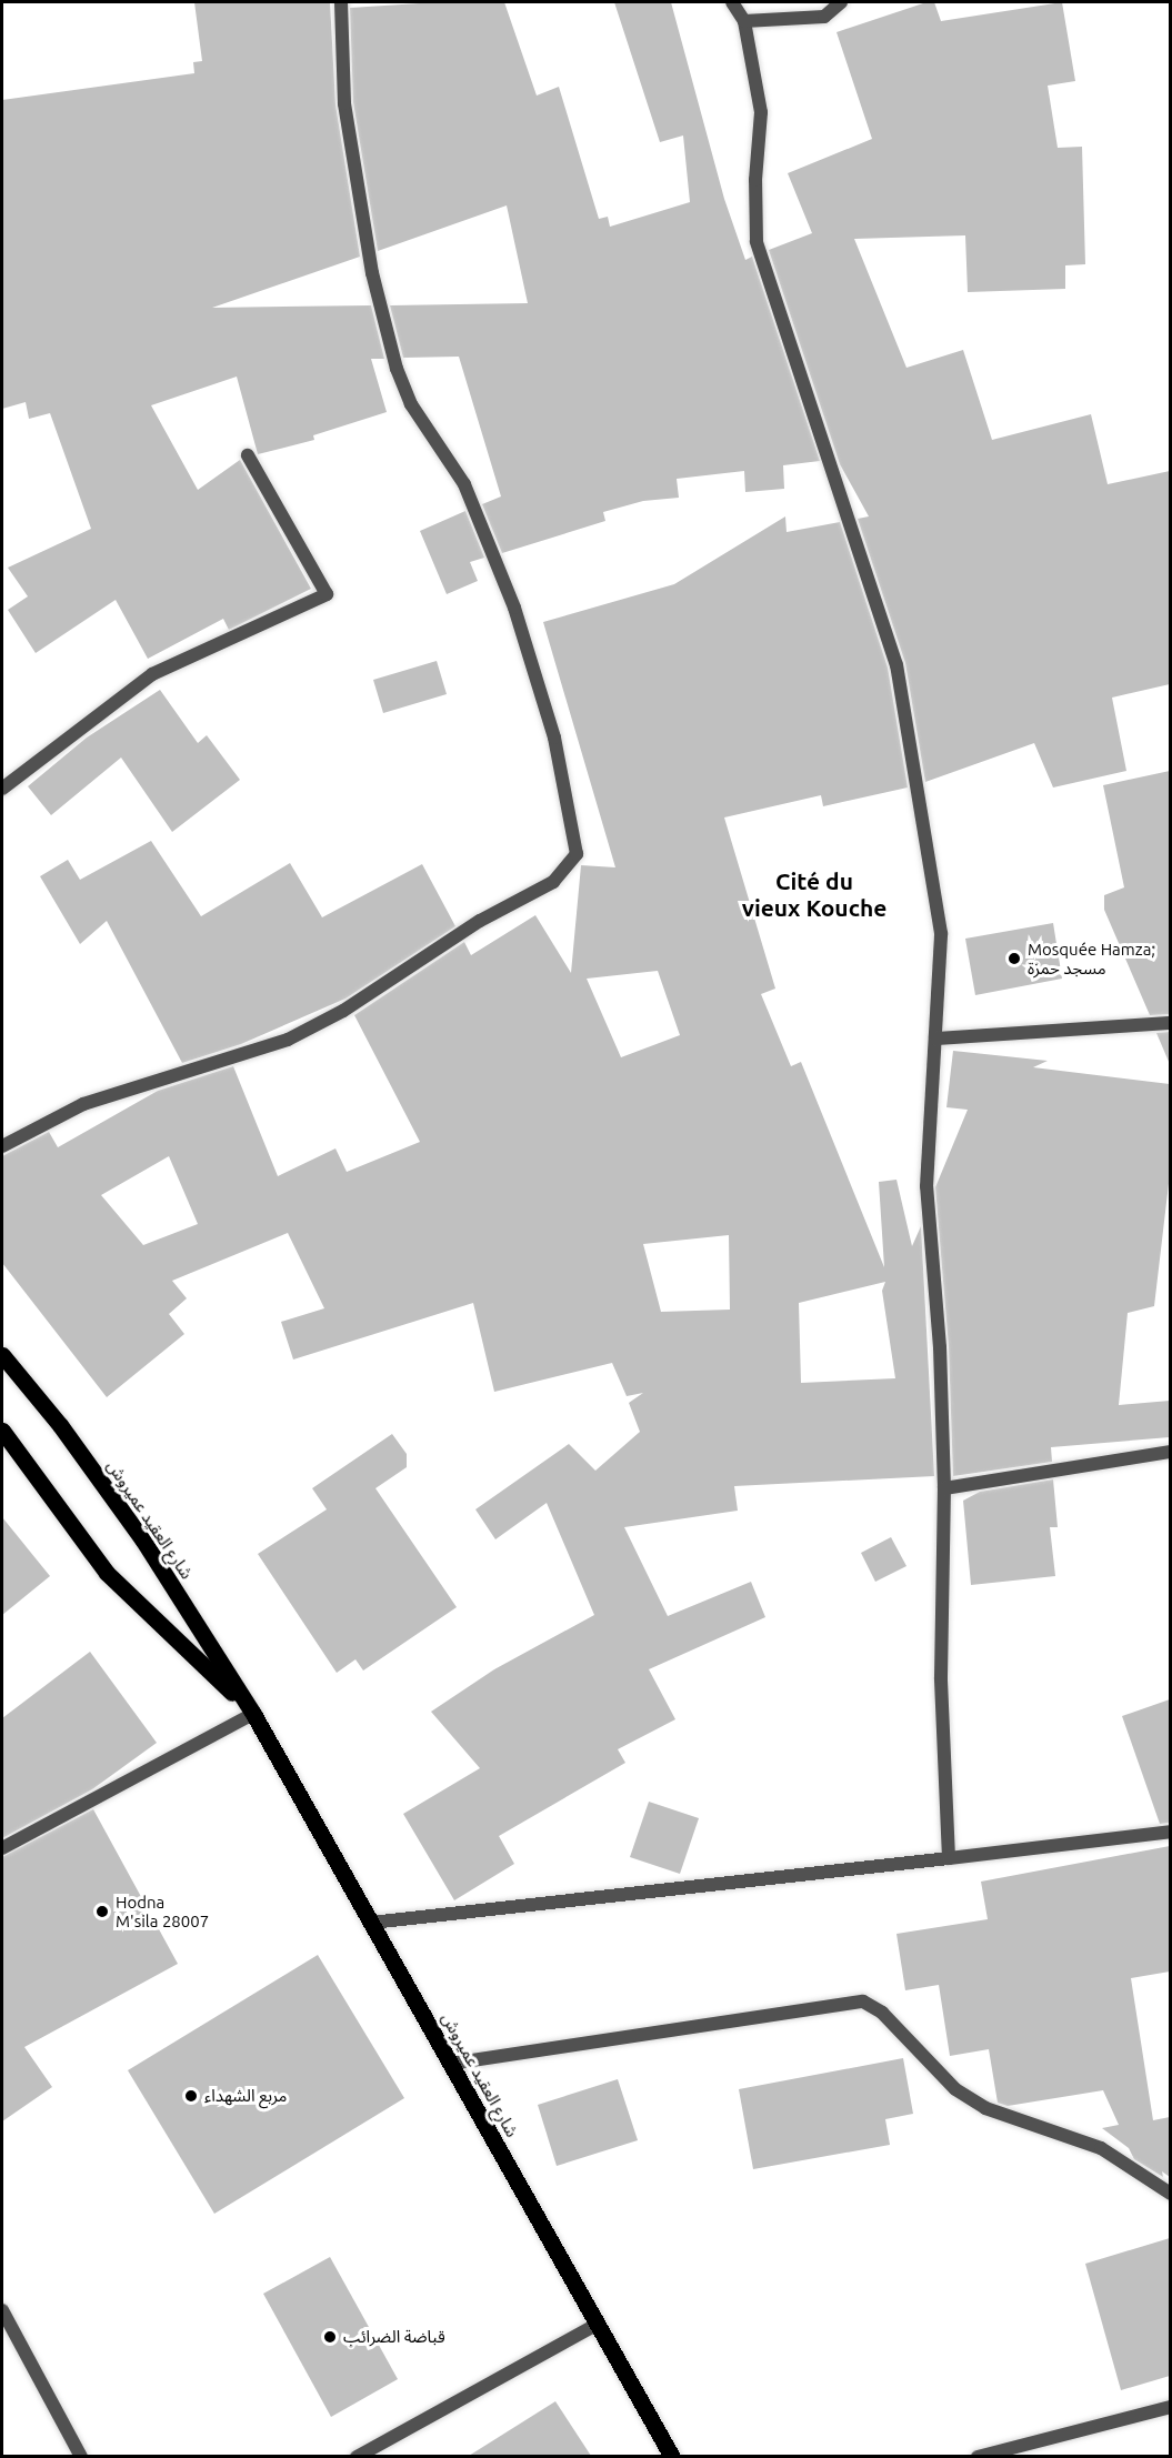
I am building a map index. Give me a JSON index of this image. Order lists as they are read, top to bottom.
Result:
{
  "streets": {
    "main road": ["شارع العقيد عميروش"]
  },
  "districts": ["Cité du vieux Kouche"],
  "places": [
    "Mosquée Hamza; مسجد حمزة",
    "Hodna M'sila 28007",
    "مربع الشهداء",
    "قباضة الضرائب"
  ]
}
